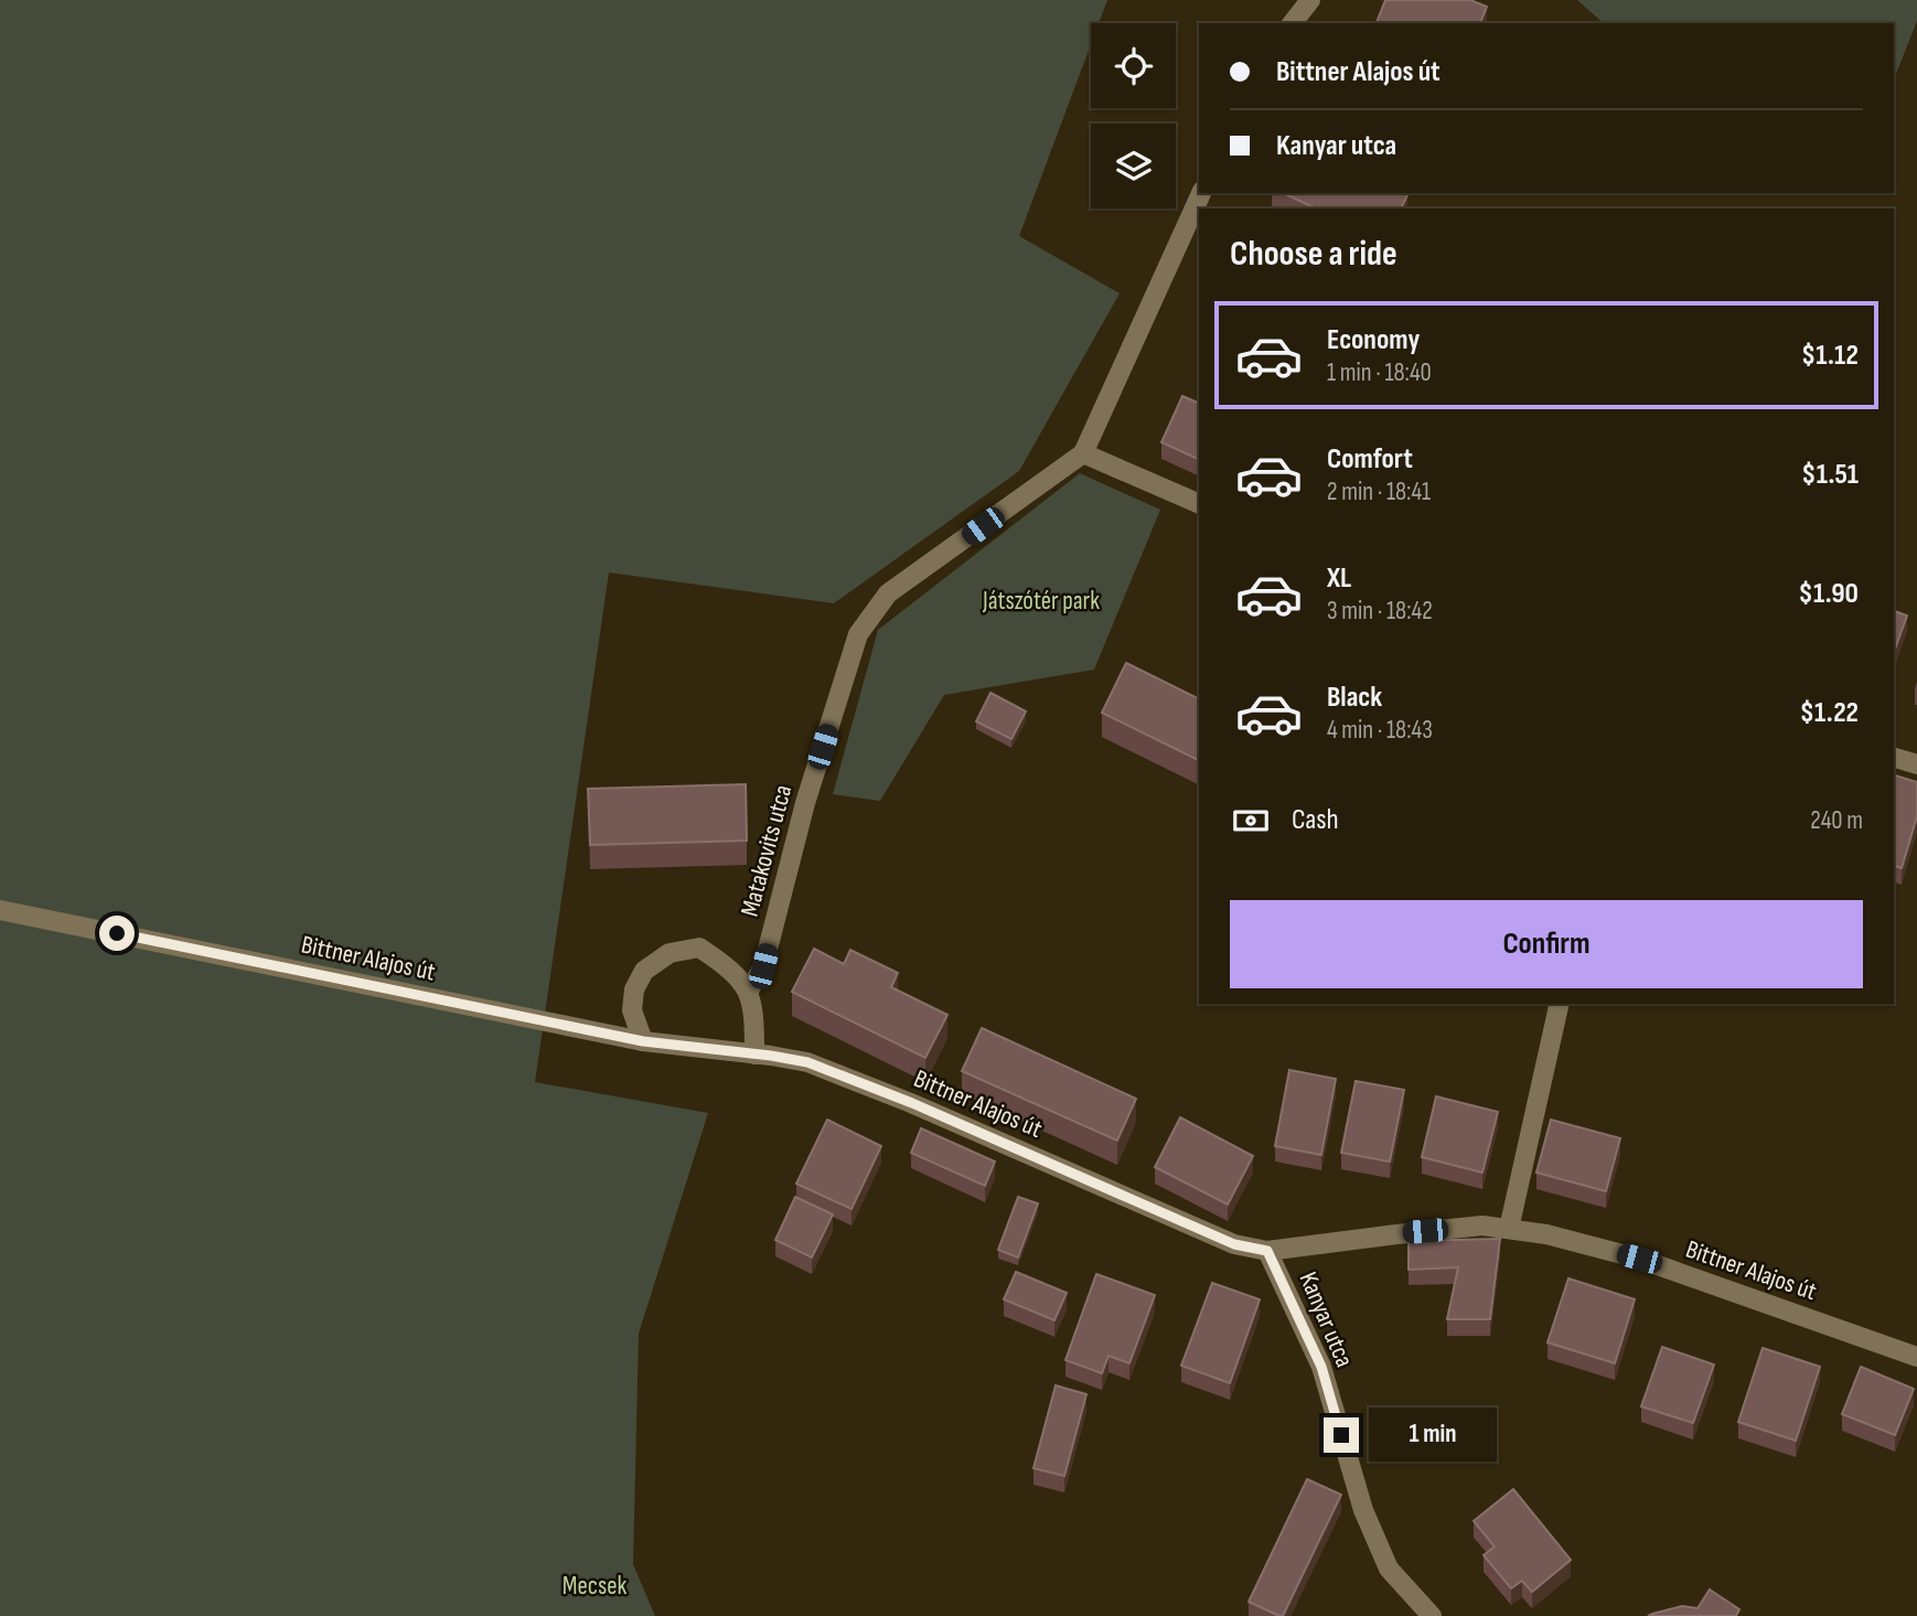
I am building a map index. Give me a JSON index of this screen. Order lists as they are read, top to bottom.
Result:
{
  "streets": {
    "street": ["Matakovits utca", "Bittner Alajos út", "Kanyar utca"]
  },
  "crossings": [
    ["Matakovits utca", "Bittner Alajos út"],
    ["Bittner Alajos út", "Kanyar utca"]
  ],
  "parks": ["Játszótér park", "Mecsek"],
  "page": {
    "banner": ["Bittner Alajos út", "Kanyar utca"],
    "heading": "Choose a ride",
    "list": [
      {
        "name": "Economy",
        "note": "1 min · 18:40",
        "value": "$1.12"
      },
      {
        "name": "Comfort",
        "note": "2 min · 18:41",
        "value": "$1.51"
      },
      {
        "name": "XL",
        "note": "3 min · 18:42",
        "value": "$1.90"
      },
      {
        "name": "Black",
        "note": "4 min · 18:43",
        "value": "$1.22"
      }
    ],
    "pay": ["Cash", "240 m"],
    "buttons": "Confirm",
    "bubble": "1 min"
  }
}
